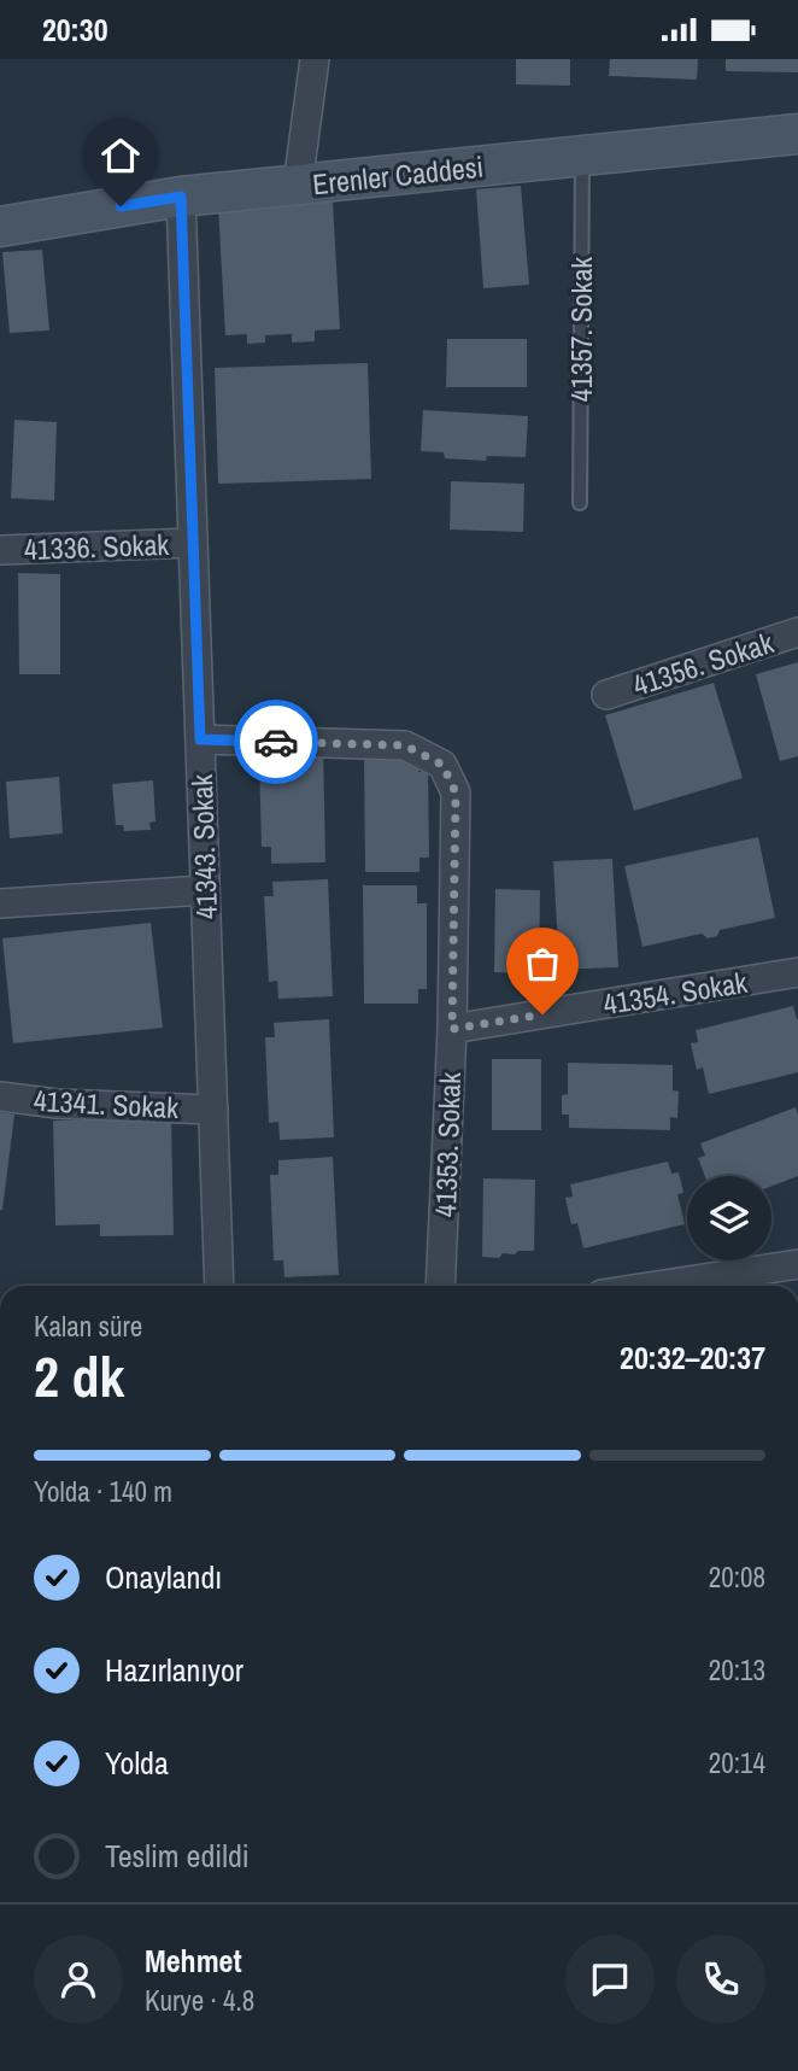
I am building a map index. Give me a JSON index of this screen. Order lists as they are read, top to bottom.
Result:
{
  "streets": {
    "main road": ["Erenler Caddesi"],
    "street": [
      "41336. Sokak",
      "41356. Sokak",
      "41343. Sokak",
      "41354. Sokak",
      "41341. Sokak",
      "41353. Sokak"
    ],
    "lane": ["41357. Sokak"]
  },
  "crossings": [
    ["Erenler Caddesi", "41357. Sokak"],
    ["Erenler Caddesi", "41343. Sokak"],
    ["41336. Sokak", "41343. Sokak"],
    ["41343. Sokak", "41341. Sokak"],
    ["41343. Sokak", "41353. Sokak"],
    ["41354. Sokak", "41353. Sokak"]
  ],
  "page": {
    "status": "20:30",
    "heading": ["2 dk", "Kalan süre", "20:32–20:37"],
    "panel": ["Mehmet", "Kurye · 4.8"],
    "bar": "Yolda · 140 m",
    "list": [
      ["Onaylandı", "20:08"],
      ["Hazırlanıyor", "20:13"],
      ["Yolda", "20:14"],
      "Teslim edildi"
    ]
  }
}
